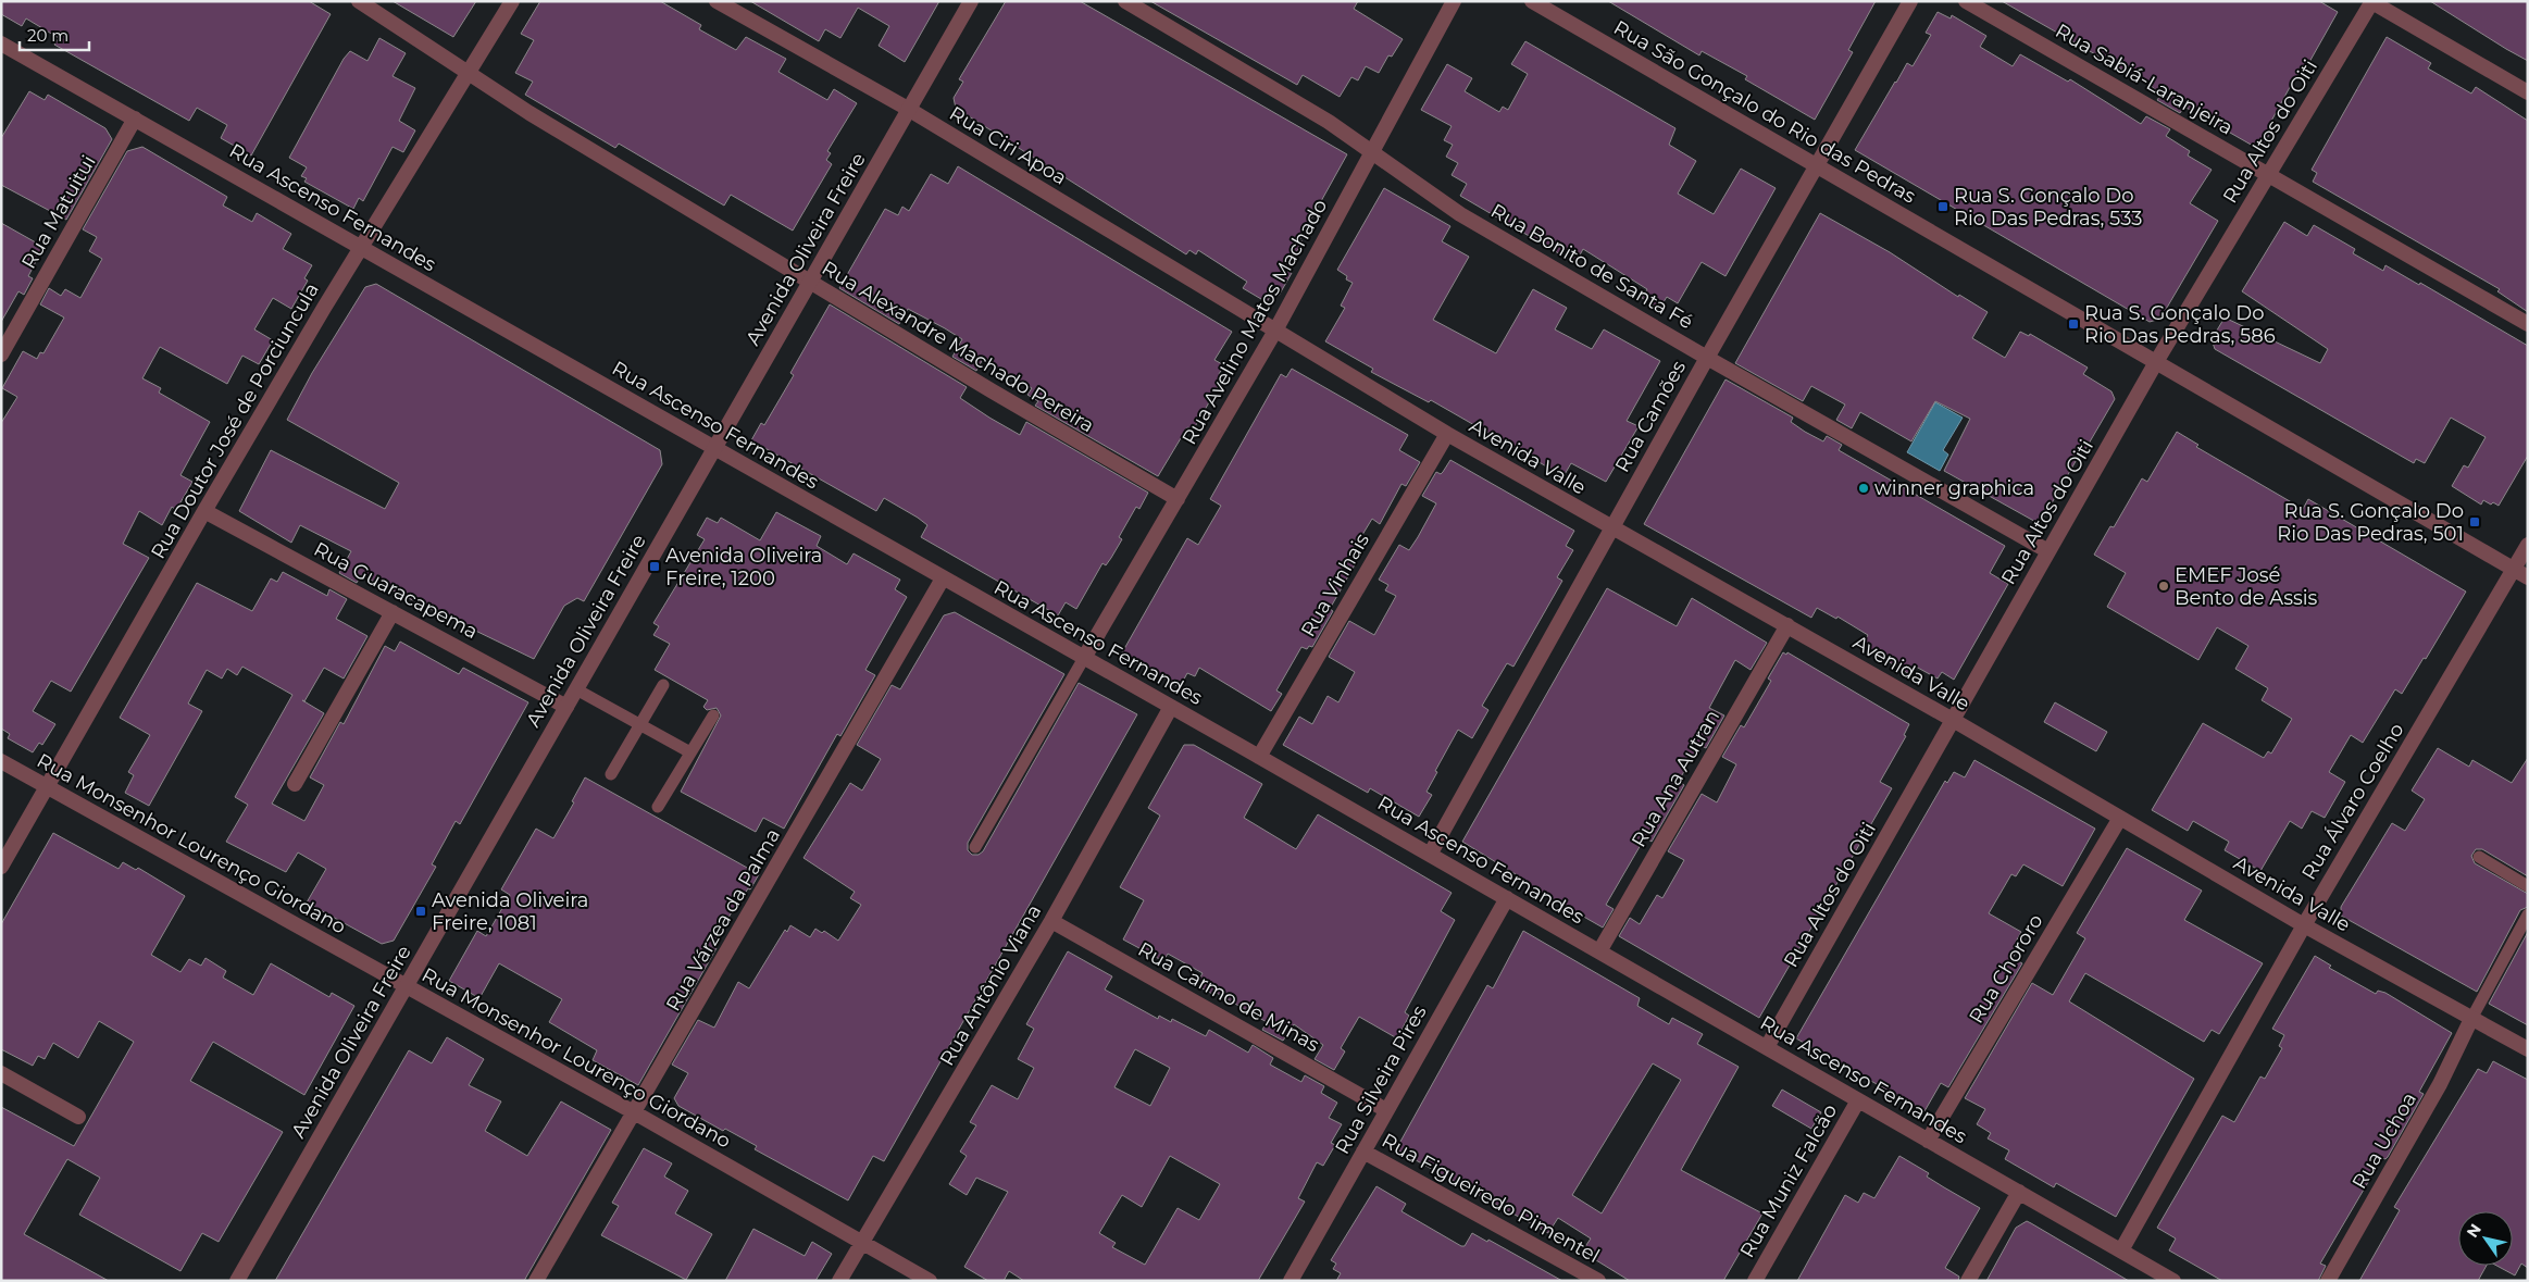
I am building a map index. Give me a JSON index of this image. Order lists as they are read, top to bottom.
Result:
{
  "streets": {
    "street": [
      "Rua Sabiá-Laranjeira",
      "Rua São Gonçalo do Rio das Pedras",
      "Rua Altos do Oiti",
      "Rua Ciri Apoa",
      "Rua Ascenso Fernandes",
      "Rua Matuitui",
      "Avenida Oliveira Freire",
      "Rua Bonito de Santa Fé",
      "Rua Avelino Matos Machado",
      "Rua Alexandre Machado Pereira",
      "Rua Camões",
      "Rua Doutor José de Porciuncula",
      "Avenida Valle",
      "Rua Vinhais",
      "Rua Guaracapema",
      "Rua Ana Autran",
      "Rua Álvaro Coelho",
      "Rua Monsenhor Lourenço Giordano",
      "Rua Várzea da Palma",
      "Rua Chororo",
      "Rua Antônio Viana",
      "Rua Carmo de Minas",
      "Rua Silveira Pires",
      "Rua Uchoa",
      "Rua Muniz Falcão",
      "Rua Figueiredo Pimentel"
    ]
  },
  "crossings": [
    ["Rua Sabiá-Laranjeira", "Rua Altos do Oiti"],
    ["Rua São Gonçalo do Rio das Pedras", "Rua Altos do Oiti"],
    ["Rua São Gonçalo do Rio das Pedras", "Rua Camões"],
    ["Rua São Gonçalo do Rio das Pedras", "Rua Álvaro Coelho"],
    ["Rua Altos do Oiti", "Rua Ascenso Fernandes"],
    ["Rua Altos do Oiti", "Rua Bonito de Santa Fé"],
    ["Rua Altos do Oiti", "Avenida Valle"],
    ["Rua Ciri Apoa", "Avenida Oliveira Freire"],
    ["Rua Ciri Apoa", "Rua Avelino Matos Machado"],
    ["Rua Ciri Apoa", "Avenida Valle"],
    ["Rua Ascenso Fernandes", "Rua Matuitui"],
    ["Rua Ascenso Fernandes", "Avenida Oliveira Freire"],
    ["Rua Ascenso Fernandes", "Rua Avelino Matos Machado"],
    ["Rua Ascenso Fernandes", "Rua Camões"],
    ["Rua Ascenso Fernandes", "Rua Doutor José de Porciuncula"],
    ["Rua Ascenso Fernandes", "Rua Vinhais"],
    ["Rua Ascenso Fernandes", "Rua Ana Autran"],
    ["Rua Ascenso Fernandes", "Rua Álvaro Coelho"],
    ["Rua Ascenso Fernandes", "Rua Várzea da Palma"],
    ["Rua Ascenso Fernandes", "Rua Chororo"],
    ["Rua Ascenso Fernandes", "Rua Antônio Viana"],
    ["Rua Ascenso Fernandes", "Rua Silveira Pires"],
    ["Rua Ascenso Fernandes", "Rua Muniz Falcão"],
    ["Avenida Oliveira Freire", "Rua Alexandre Machado Pereira"],
    ["Avenida Oliveira Freire", "Rua Guaracapema"],
    ["Avenida Oliveira Freire", "Rua Monsenhor Lourenço Giordano"],
    ["Rua Bonito de Santa Fé", "Rua Avelino Matos Machado"],
    ["Rua Bonito de Santa Fé", "Rua Camões"],
    ["Rua Avelino Matos Machado", "Rua Alexandre Machado Pereira"],
    ["Rua Avelino Matos Machado", "Avenida Valle"],
    ["Rua Alexandre Machado Pereira", "Rua Doutor José de Porciuncula"],
    ["Rua Camões", "Avenida Valle"],
    ["Rua Doutor José de Porciuncula", "Rua Guaracapema"],
    ["Rua Doutor José de Porciuncula", "Rua Monsenhor Lourenço Giordano"],
    ["Avenida Valle", "Rua Vinhais"],
    ["Avenida Valle", "Rua Ana Autran"],
    ["Avenida Valle", "Rua Álvaro Coelho"],
    ["Avenida Valle", "Rua Chororo"],
    ["Avenida Valle", "Rua Uchoa"],
    ["Rua Monsenhor Lourenço Giordano", "Rua Várzea da Palma"],
    ["Rua Monsenhor Lourenço Giordano", "Rua Antônio Viana"],
    ["Rua Antônio Viana", "Rua Carmo de Minas"],
    ["Rua Carmo de Minas", "Rua Silveira Pires"],
    ["Rua Silveira Pires", "Rua Figueiredo Pimentel"]
  ],
  "places": {
    "transit": [
      "Rua S. Gonçalo Do Rio Das Pedras, 533",
      "Rua S. Gonçalo Do Rio Das Pedras, 586",
      "Rua S. Gonçalo Do Rio Das Pedras, 501",
      "Avenida Oliveira Freire, 1200",
      "Avenida Oliveira Freire, 1081"
    ],
    "other": ["winner graphica", "EMEF José Bento de Assis"]
  },
  "scale_bar": "20 m",
  "north": "top left"
}
